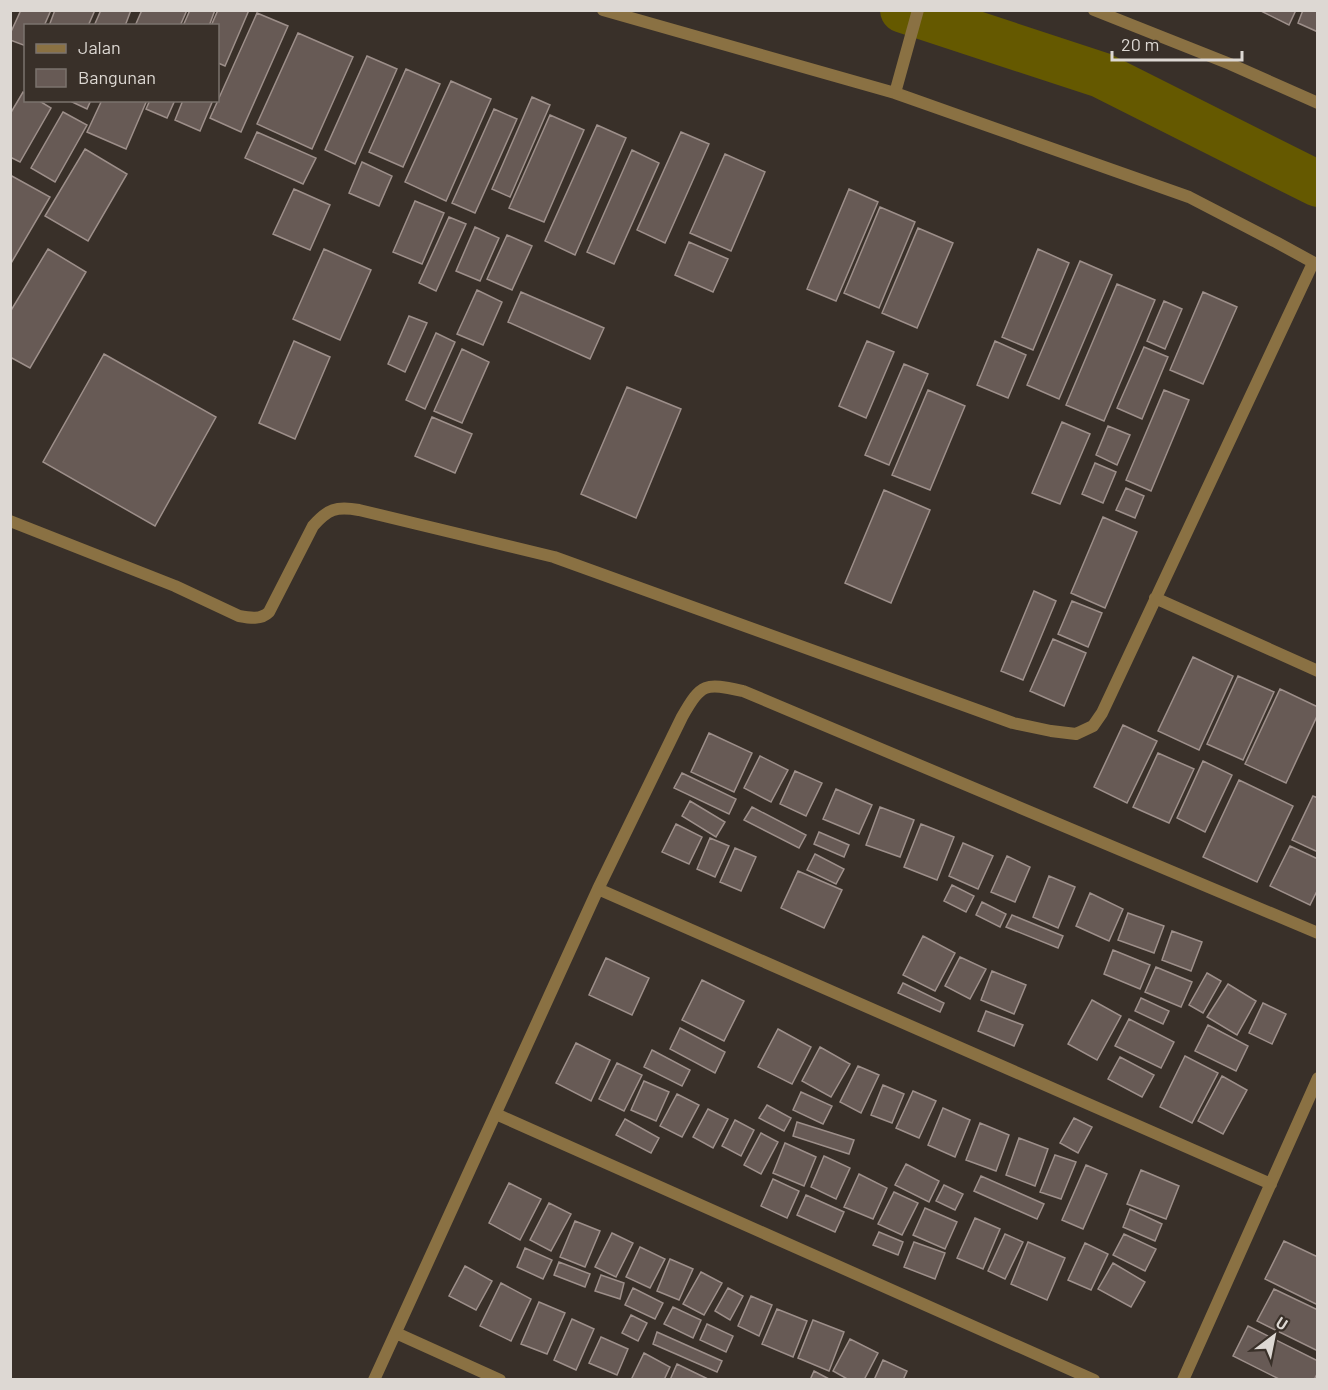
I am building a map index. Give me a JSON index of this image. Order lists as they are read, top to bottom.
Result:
{
  "legend": ["Jalan", "Bangunan"],
  "scale_bar": "20 m",
  "north": "top right"
}
